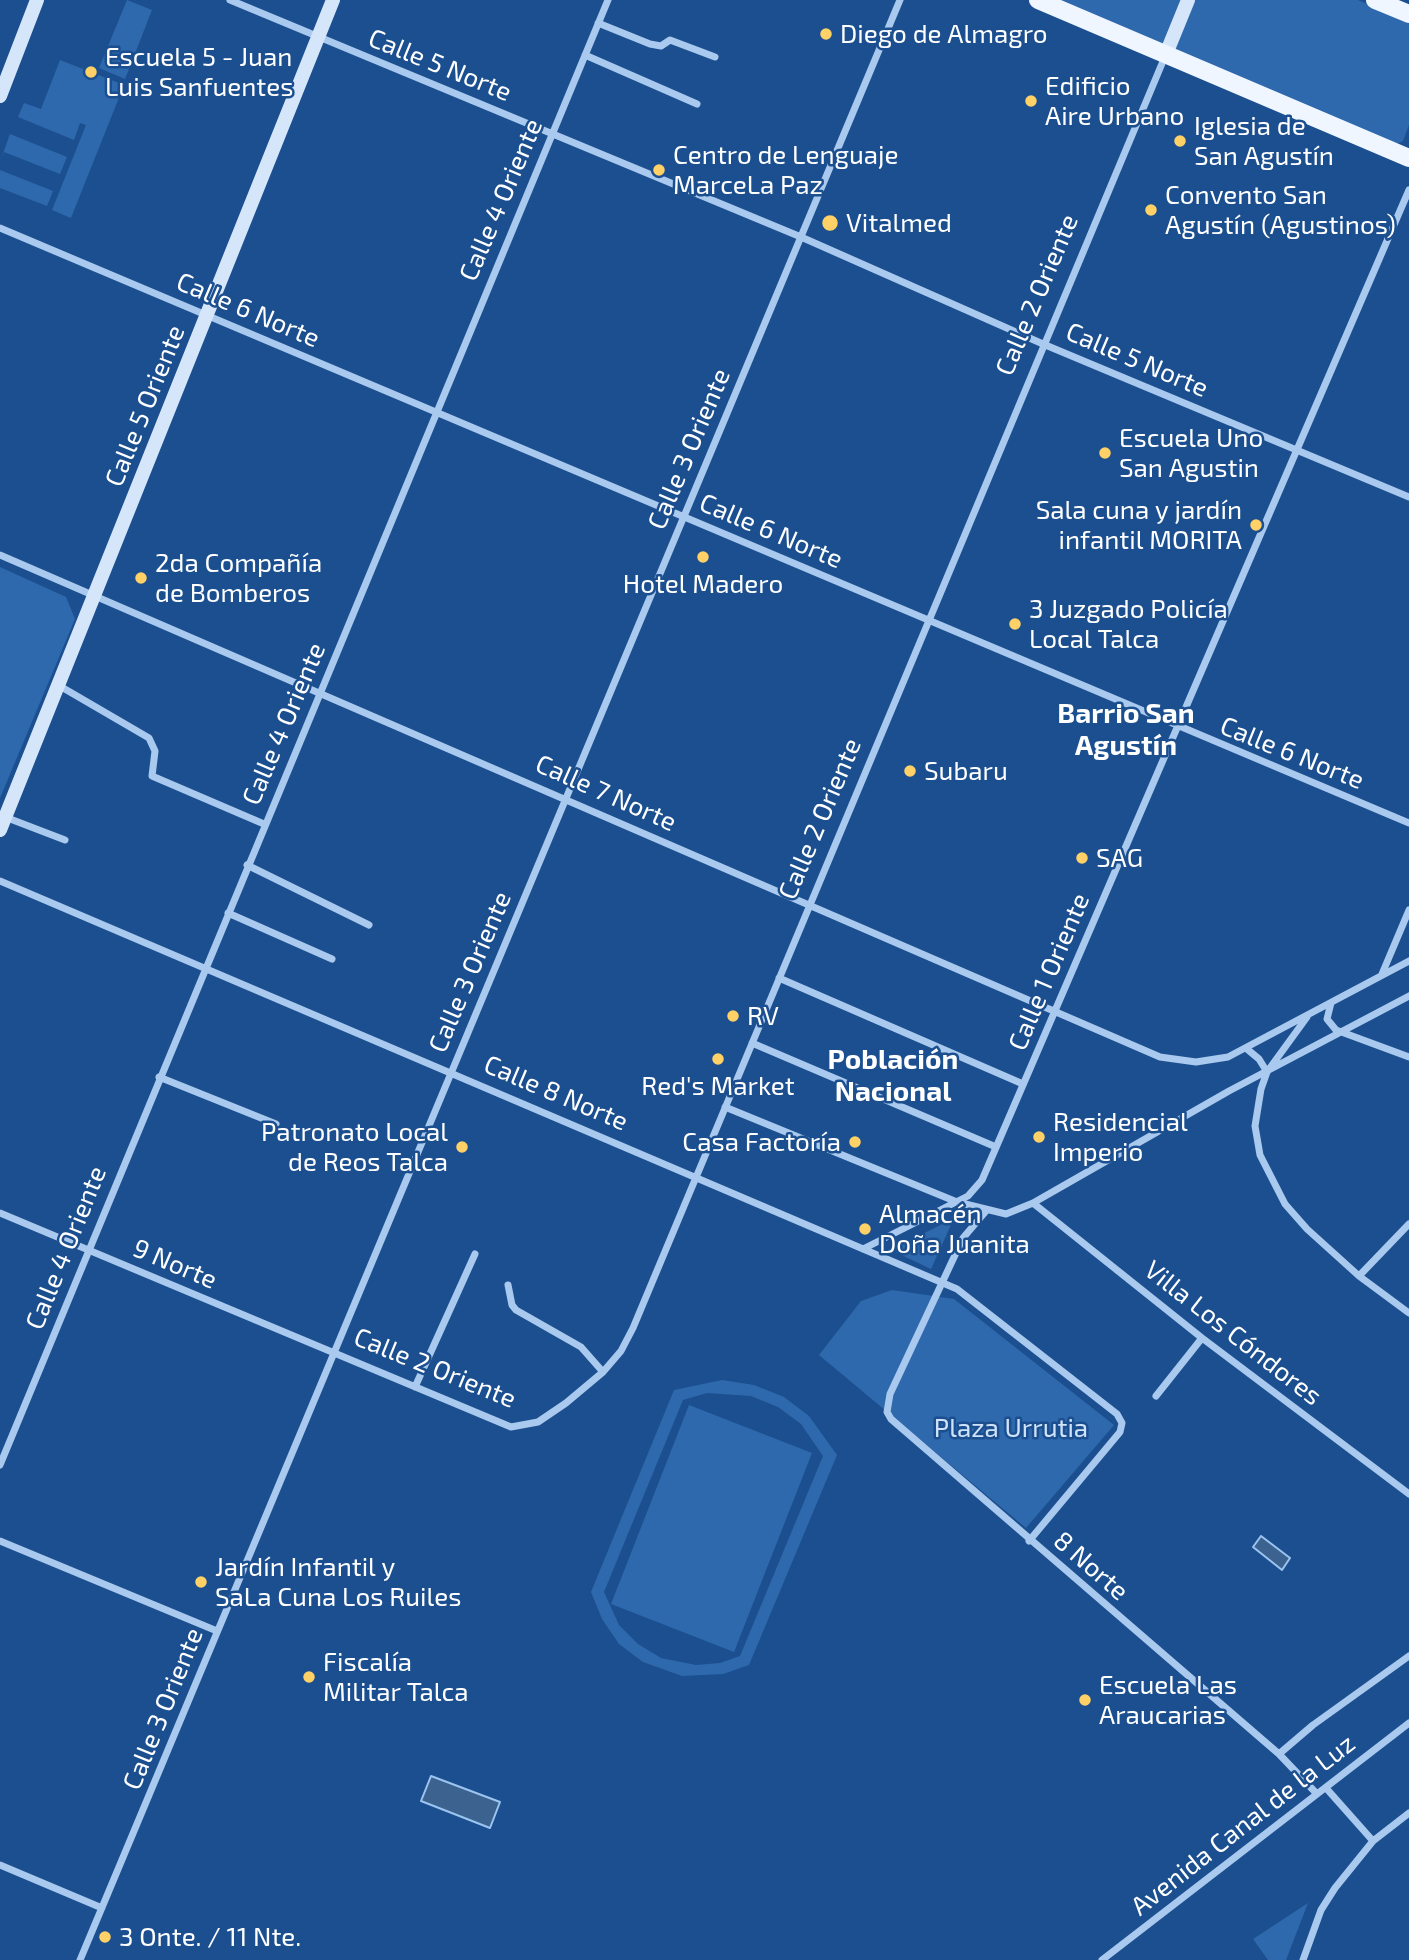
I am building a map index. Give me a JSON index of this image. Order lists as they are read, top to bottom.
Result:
{
  "streets": {
    "main road": ["Calle 2 Oriente", "Calle 5 Oriente"],
    "street": [
      "Calle 5 Norte",
      "Calle 4 Oriente",
      "Calle 6 Norte",
      "Calle 3 Oriente",
      "Calle 7 Norte",
      "Calle 1 Oriente",
      "Calle 8 Norte",
      "9 Norte",
      "Villa Los Cóndores",
      "8 Norte",
      "Avenida Canal de la Luz"
    ]
  },
  "crossings": [
    ["Calle 5 Norte", "Calle 4 Oriente"],
    ["Calle 5 Norte", "Calle 2 Oriente"],
    ["Calle 5 Norte", "Calle 5 Oriente"],
    ["Calle 5 Norte", "Calle 3 Oriente"],
    ["Calle 5 Norte", "Calle 1 Oriente"],
    ["Calle 4 Oriente", "Calle 6 Norte"],
    ["Calle 4 Oriente", "Calle 7 Norte"],
    ["Calle 4 Oriente", "Calle 8 Norte"],
    ["Calle 4 Oriente", "9 Norte"],
    ["Calle 2 Oriente", "Calle 6 Norte"],
    ["Calle 2 Oriente", "Calle 3 Oriente"],
    ["Calle 2 Oriente", "Calle 7 Norte"],
    ["Calle 2 Oriente", "Calle 8 Norte"],
    ["Calle 2 Oriente", "9 Norte"],
    ["Calle 6 Norte", "Calle 5 Oriente"],
    ["Calle 6 Norte", "Calle 3 Oriente"],
    ["Calle 6 Norte", "Calle 1 Oriente"],
    ["Calle 5 Oriente", "Calle 7 Norte"],
    ["Calle 3 Oriente", "Calle 7 Norte"],
    ["Calle 3 Oriente", "Calle 8 Norte"],
    ["Calle 3 Oriente", "9 Norte"],
    ["Calle 7 Norte", "Calle 1 Oriente"],
    ["Calle 1 Oriente", "Calle 8 Norte"],
    ["Calle 1 Oriente", "8 Norte"],
    ["Calle 8 Norte", "8 Norte"],
    ["8 Norte", "Avenida Canal de la Luz"]
  ],
  "districts": ["Barrio San Agustín", "Población Nacional"],
  "parks": ["Plaza Urrutia"],
  "places": [
    "Diego de Almagro",
    "Escuela 5 - Juan Luis Sanfuentes",
    "Edificio Aire Urbano",
    "Iglesia de San Agustín",
    "Centro de Lenguaje MarceLa Paz",
    "Convento San Agustín (Agustinos)",
    "Vitalmed",
    "Escuela Uno San Agustin",
    "Sala cuna y jardín infantil MORITA",
    "Hotel Madero",
    "2da Compañía de Bomberos",
    "3 Juzgado Policía Local Talca",
    "Subaru",
    "SAG",
    "RV",
    "Red's Market",
    "Residencial Imperio",
    "Casa Factoría",
    "Patronato Local de Reos Talca",
    "Almacén Doña Juanita",
    "Jardín Infantil y SaLa Cuna Los Ruiles",
    "Fiscalía Militar Talca",
    "Escuela Las Araucarias",
    "3 Onte. / 11 Nte."
  ]
}
